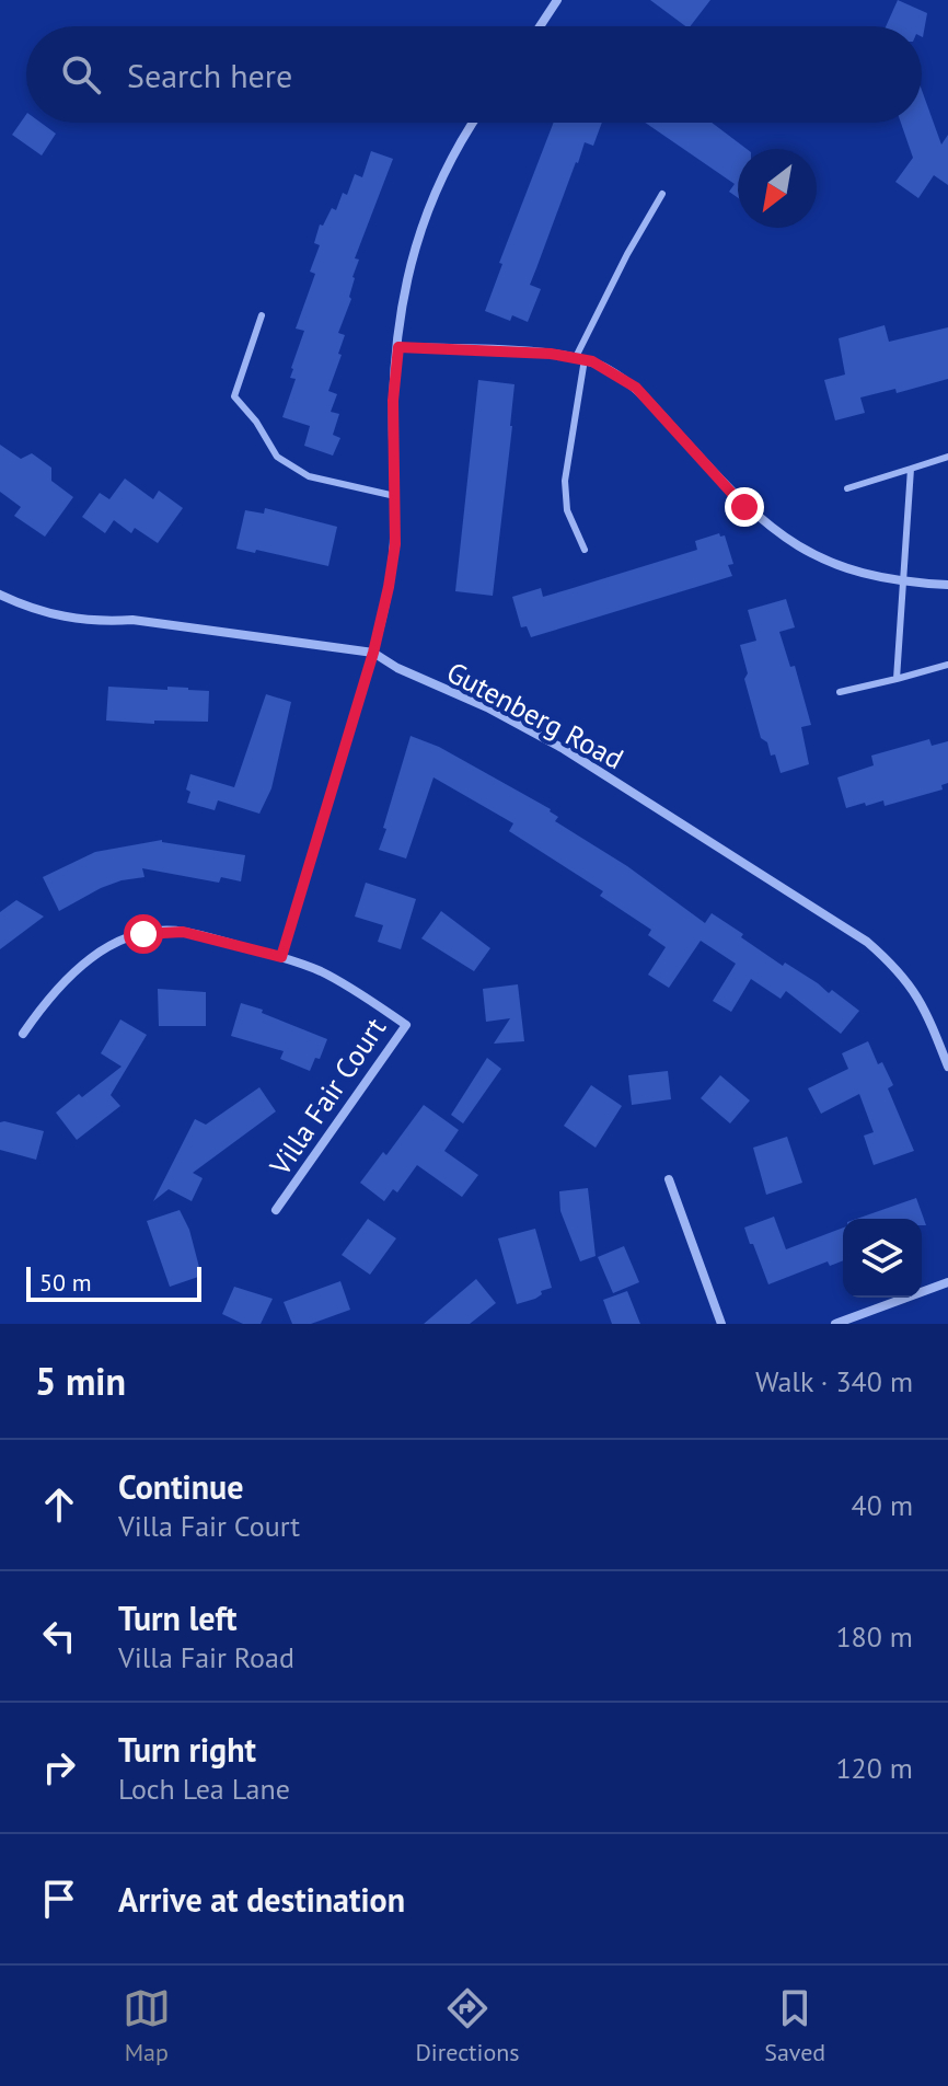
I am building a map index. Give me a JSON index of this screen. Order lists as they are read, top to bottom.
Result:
{
  "streets": {
    "street": ["Gutenberg Road", "Villa Fair Court"]
  },
  "scale_bar": "50 m",
  "north": "bottom left",
  "page": {
    "search": "Search here",
    "scale": "50 m",
    "heading": ["5 min", "Walk · 340 m"],
    "list": [
      ["Continue", "Villa Fair Court", "40 m"],
      ["Turn left", "Villa Fair Road", "180 m"],
      ["Turn right", "Loch Lea Lane", "120 m"],
      "Arrive at destination"
    ],
    "nav": ["Map", "Directions", "Saved"]
  }
}
